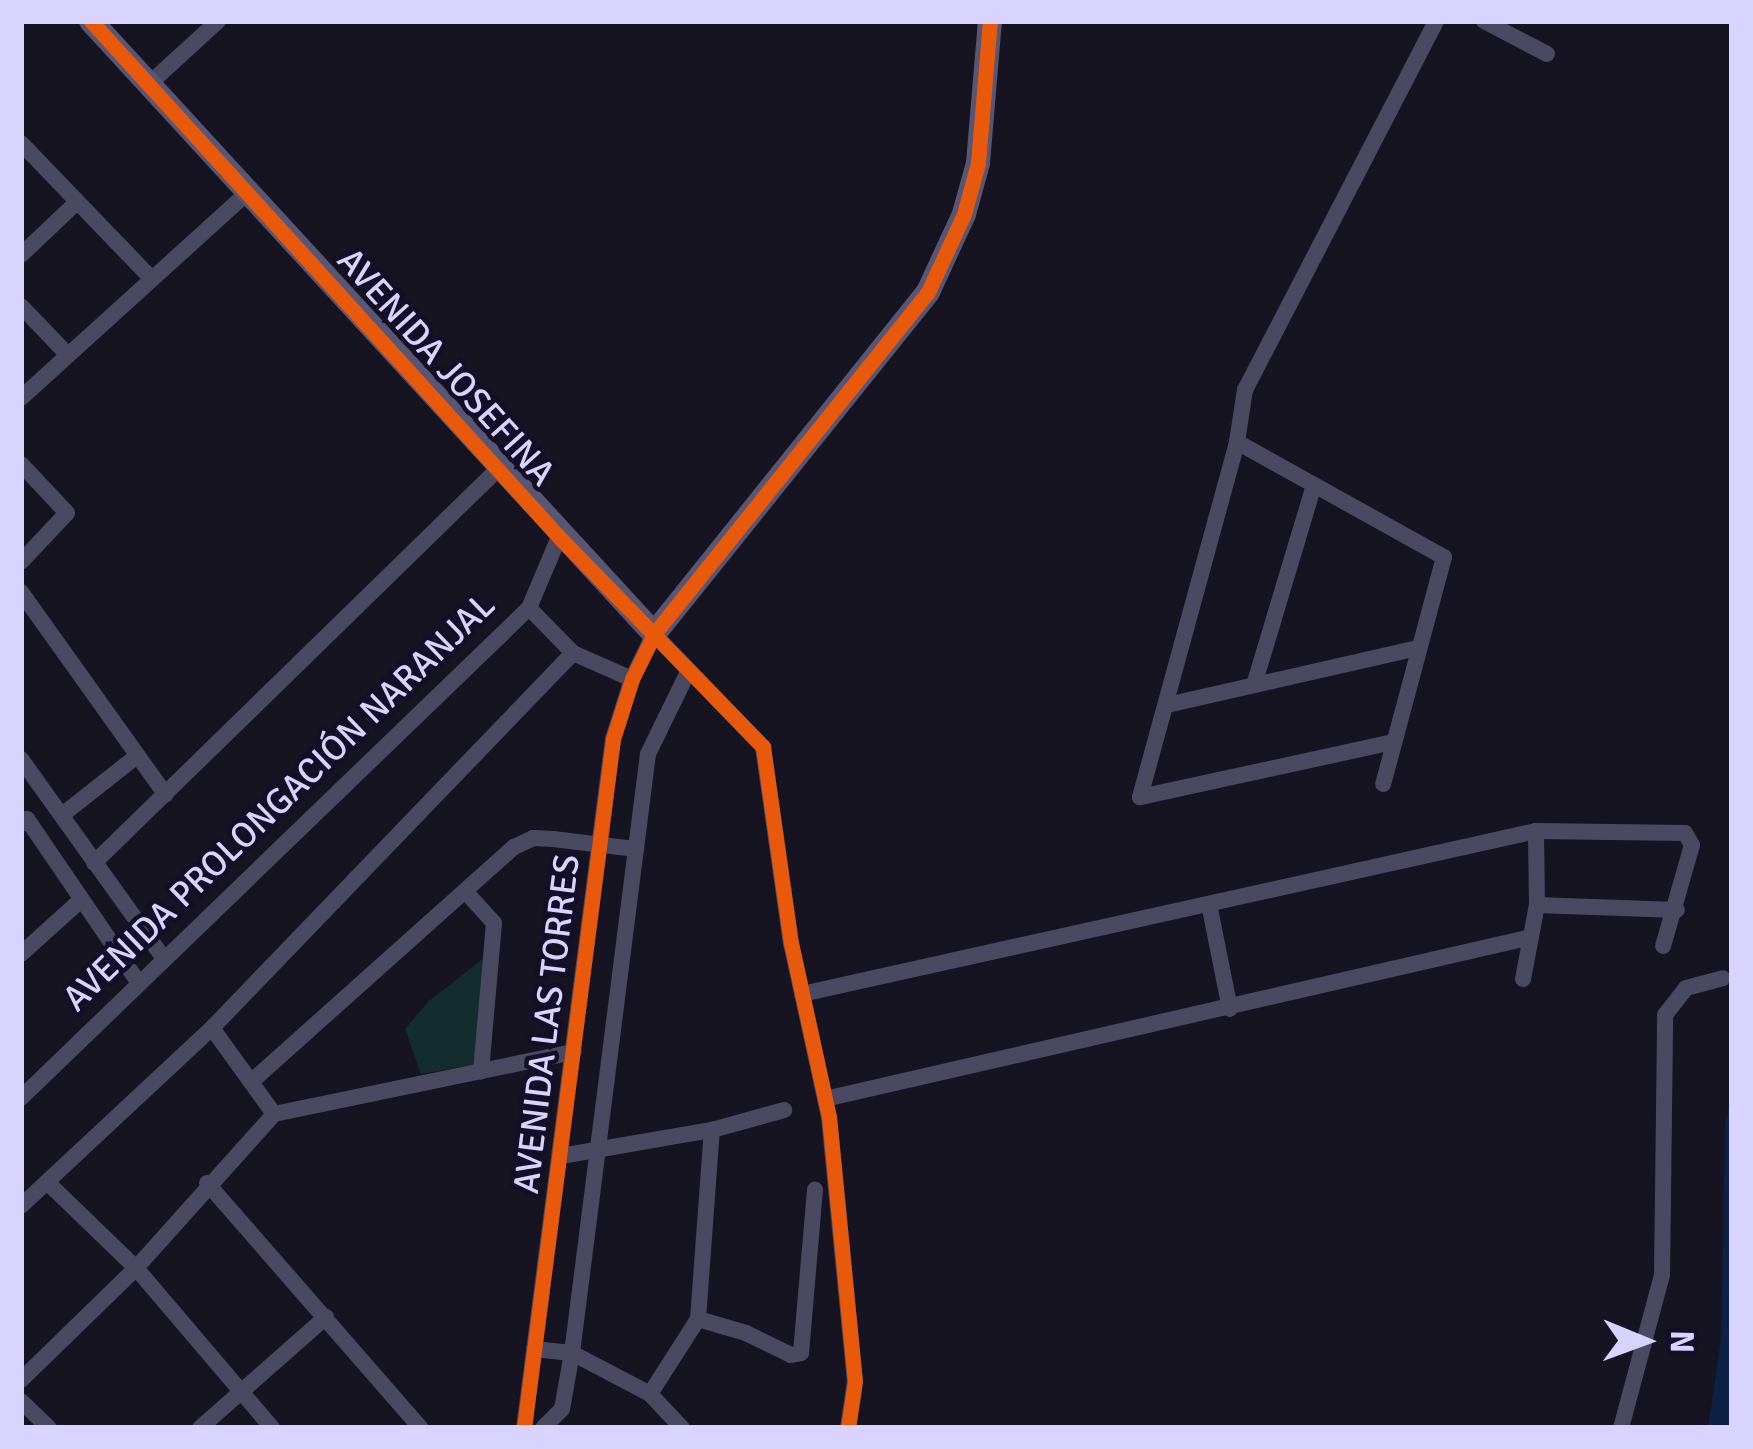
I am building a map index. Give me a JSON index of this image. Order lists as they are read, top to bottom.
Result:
{
  "streets": {
    "street": ["AVENIDA JOSEFINA", "AVENIDA PROLONGACIÓN NARANJAL", "AVENIDA LAS TORRES"]
  },
  "crossings": [
    ["AVENIDA JOSEFINA", "AVENIDA PROLONGACIÓN NARANJAL"],
    ["AVENIDA JOSEFINA", "AVENIDA LAS TORRES"]
  ],
  "north": "right"
}
